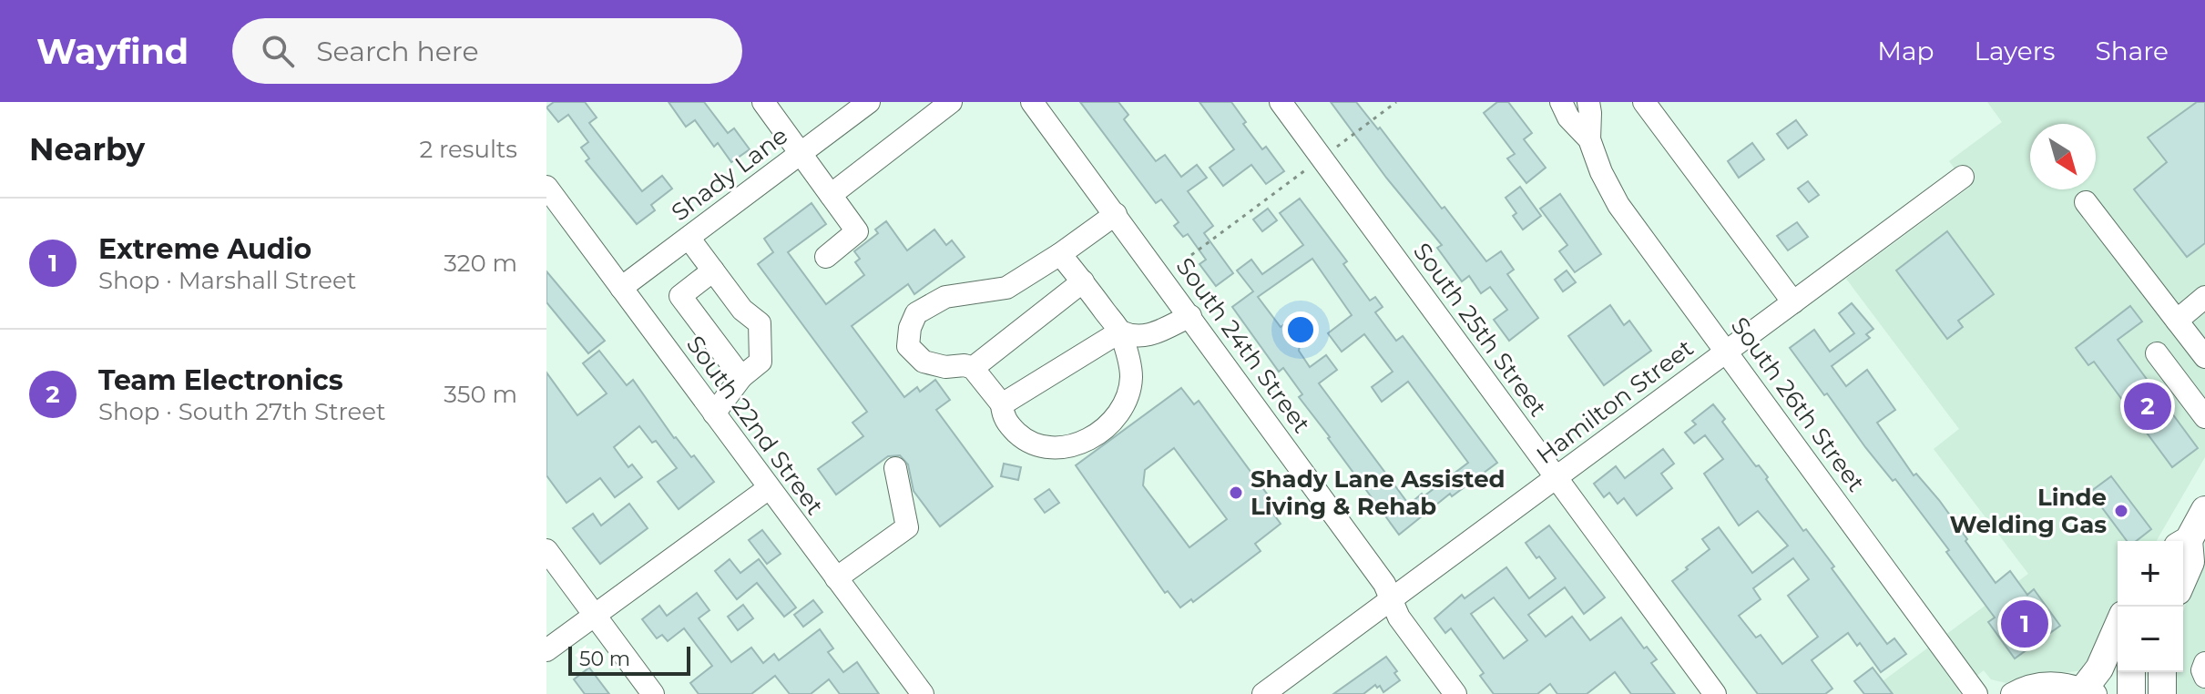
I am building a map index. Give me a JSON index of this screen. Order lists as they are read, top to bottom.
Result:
{
  "streets": {
    "street": [
      "Shady Lane",
      "South 25th Street",
      "South 24th Street",
      "Hamilton Street",
      "South 26th Street",
      "South 22nd Street"
    ]
  },
  "crossings": [
    ["Shady Lane", "South 22nd Street"],
    ["South 25th Street", "Hamilton Street"],
    ["South 24th Street", "Hamilton Street"],
    ["Hamilton Street", "South 26th Street"]
  ],
  "places": ["Shady Lane Assisted Living & Rehab", "Linde Welding Gas"],
  "scale_bar": "50 m",
  "north": "bottom right",
  "page": {
    "header": "Wayfind",
    "search": "Search here",
    "nav": ["Map", "Layers", "Share"],
    "heading": ["Nearby", "2 results"],
    "list": [
      {
        "mark": "1",
        "name": "Extreme Audio",
        "note": "Shop · Marshall Street",
        "value": "320 m"
      },
      {
        "mark": "2",
        "name": "Team Electronics",
        "note": "Shop · South 27th Street",
        "value": "350 m"
      }
    ],
    "pins": ["2", "1"],
    "map_buttons": ["+", "−"],
    "scale": "50 m"
  }
}
